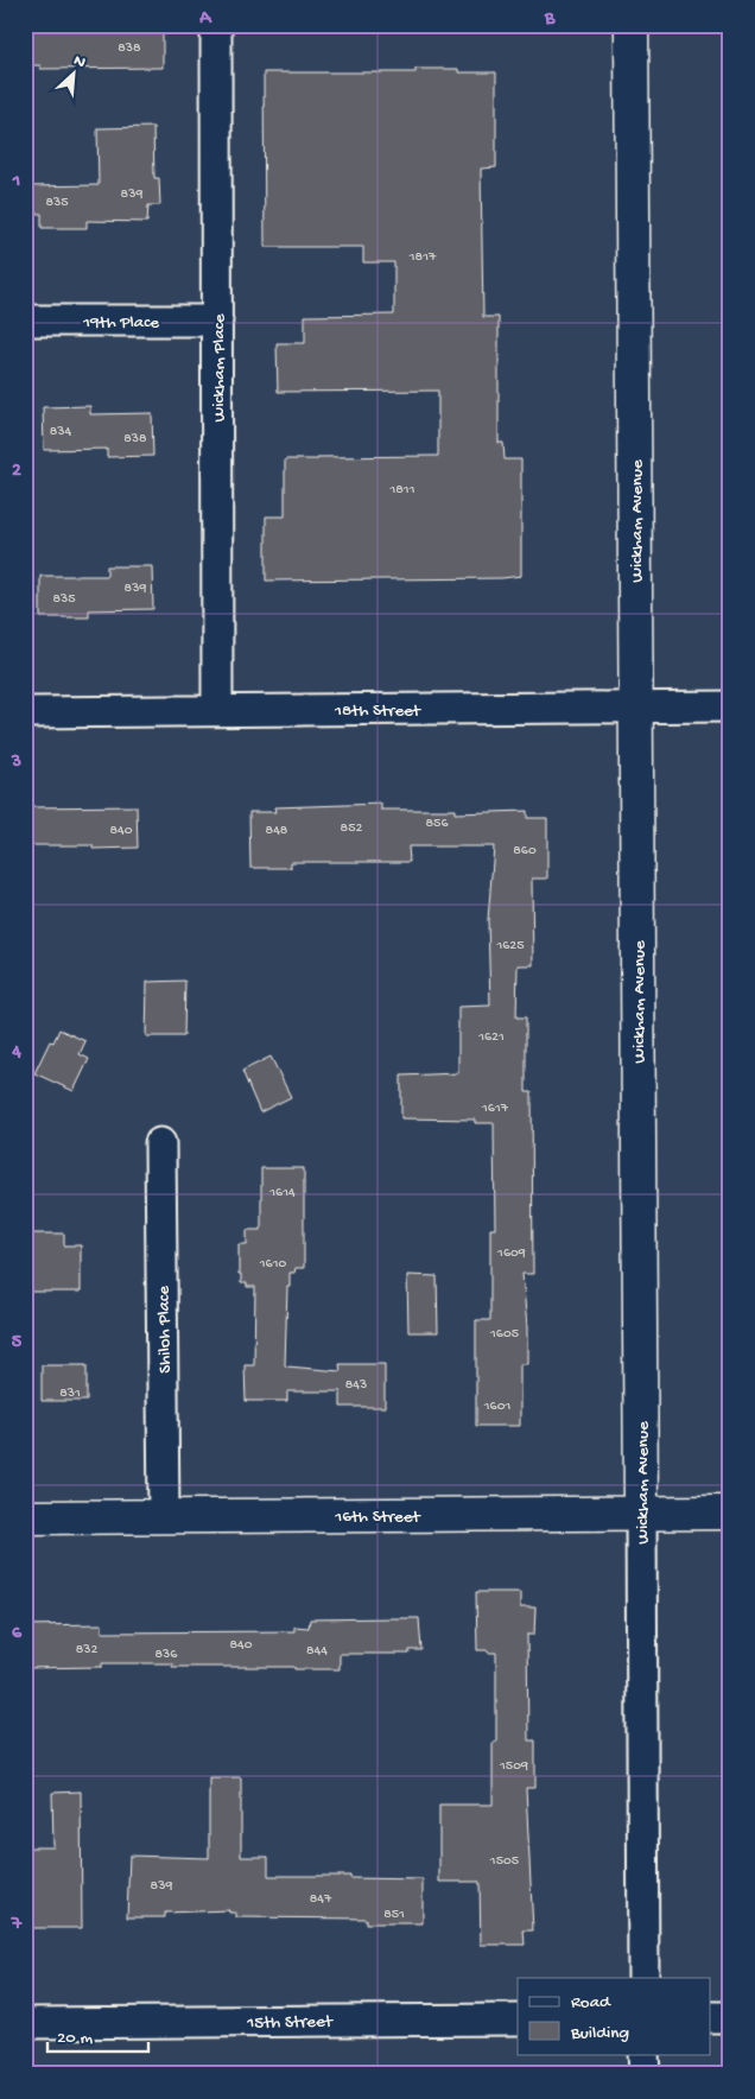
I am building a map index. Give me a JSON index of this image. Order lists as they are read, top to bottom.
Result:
{
  "streets": {
    "street": [
      "19th Place",
      "Wickham Place",
      "Wickham Avenue",
      "18th Street",
      "Shiloh Place",
      "16th Street",
      "15th Street"
    ]
  },
  "crossings": [
    ["19th Place", "Wickham Place"],
    ["Wickham Place", "18th Street"],
    ["Wickham Avenue", "18th Street"],
    ["Wickham Avenue", "16th Street"],
    ["Shiloh Place", "16th Street"]
  ],
  "house_numbers": [
    "838",
    "839",
    "835",
    "1817",
    "834",
    "838",
    "1811",
    "839",
    "835",
    "856",
    "852",
    "840",
    "848",
    "860",
    "1625",
    "1621",
    "1617",
    "1614",
    "1609",
    "1610",
    "1605",
    "843",
    "831",
    "1601",
    "840",
    "832",
    "844",
    "836",
    "1509",
    "1505",
    "839",
    "847",
    "851"
  ],
  "legend": ["Road", "Building"],
  "scale_bar": "20 m",
  "north": "top right",
  "grid": {
    "columns": ["A", "B"],
    "rows": [
      "1",
      "2",
      "3",
      "4",
      "5",
      "6",
      "7"
    ]
  }
}
